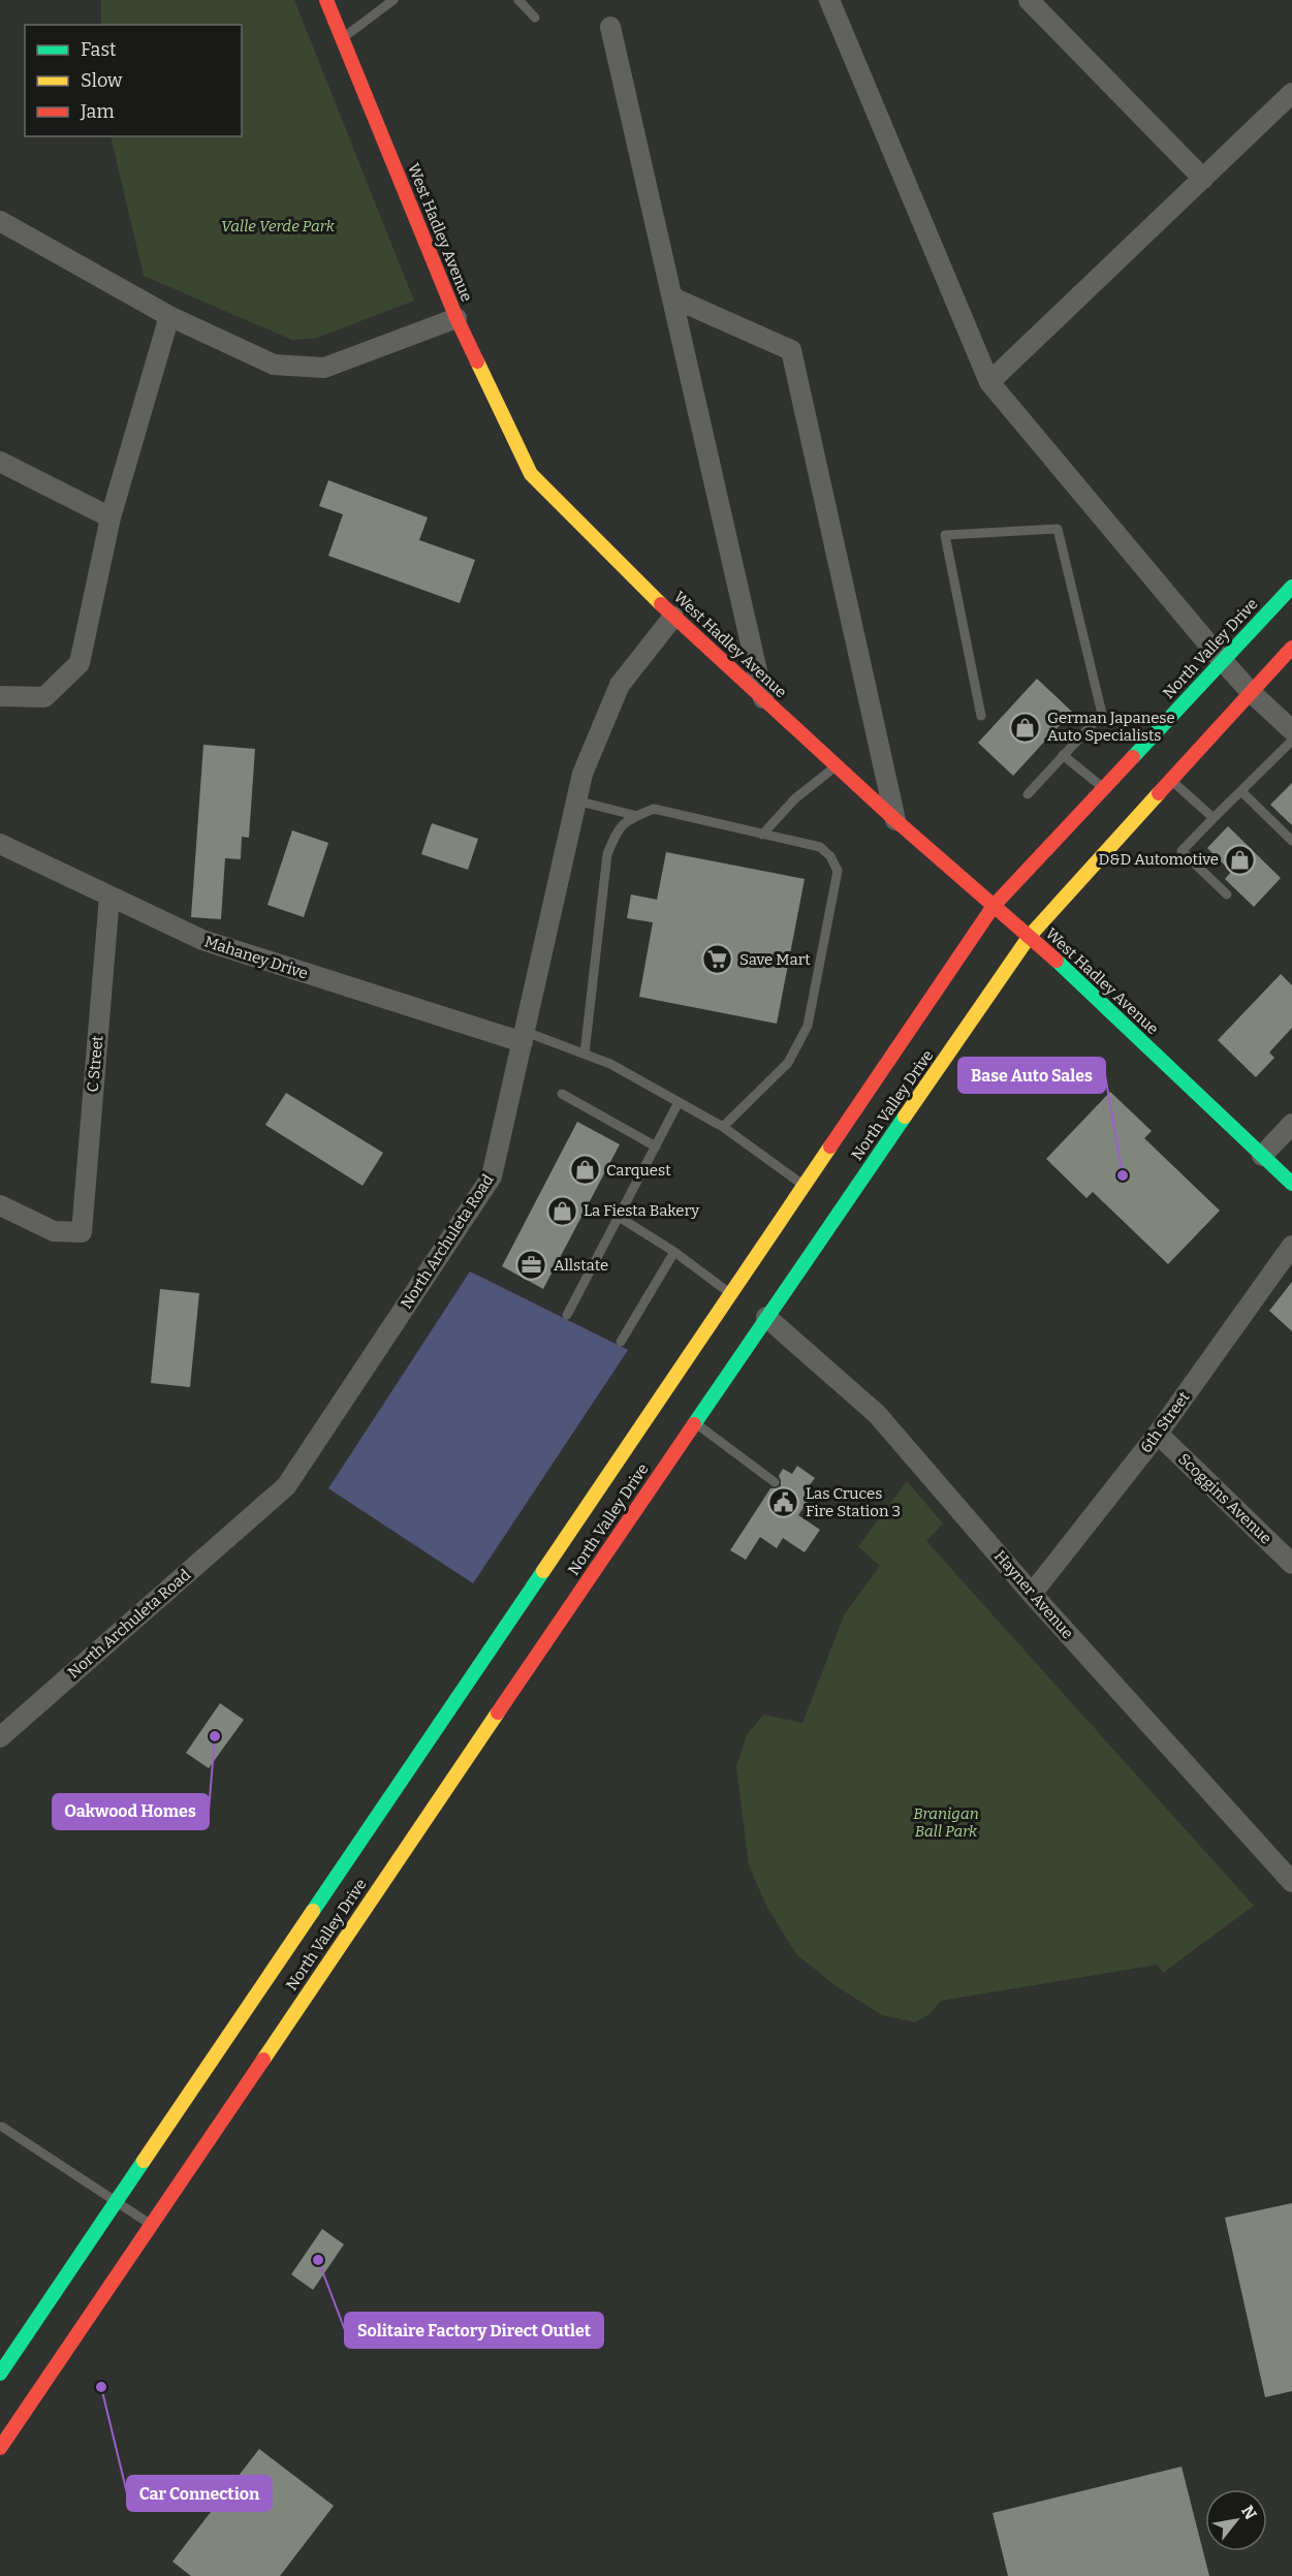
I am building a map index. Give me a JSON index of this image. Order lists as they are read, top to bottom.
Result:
{
  "streets": {
    "main road": ["West Hadley Avenue", "North Valley Drive"],
    "street": [
      "Mahaney Drive",
      "C Street",
      "North Archuleta Road",
      "6th Street",
      "Scoggins Avenue",
      "Hayner Avenue"
    ]
  },
  "crossings": [
    ["West Hadley Avenue", "North Valley Drive"],
    ["West Hadley Avenue", "North Archuleta Road"],
    ["North Valley Drive", "Hayner Avenue"],
    ["Mahaney Drive", "C Street"],
    ["Mahaney Drive", "North Archuleta Road"],
    ["6th Street", "Scoggins Avenue"],
    ["6th Street", "Hayner Avenue"]
  ],
  "parks": ["Valle Verde Park", "Branigan Ball Park"],
  "places": {
    "shop": [
      "German Japanese Auto Specialists",
      "D&D Automotive",
      "Carquest",
      "La Fiesta Bakery"
    ],
    "supermarket": ["Save Mart"],
    "other": [
      "Base Auto Sales",
      "Oakwood Homes",
      "Solitaire Factory Direct Outlet",
      "Car Connection"
    ],
    "office": ["Allstate"],
    "public building": ["Las Cruces Fire Station 3"]
  },
  "legend": ["Fast", "Slow", "Jam"],
  "north": "top right"
}
